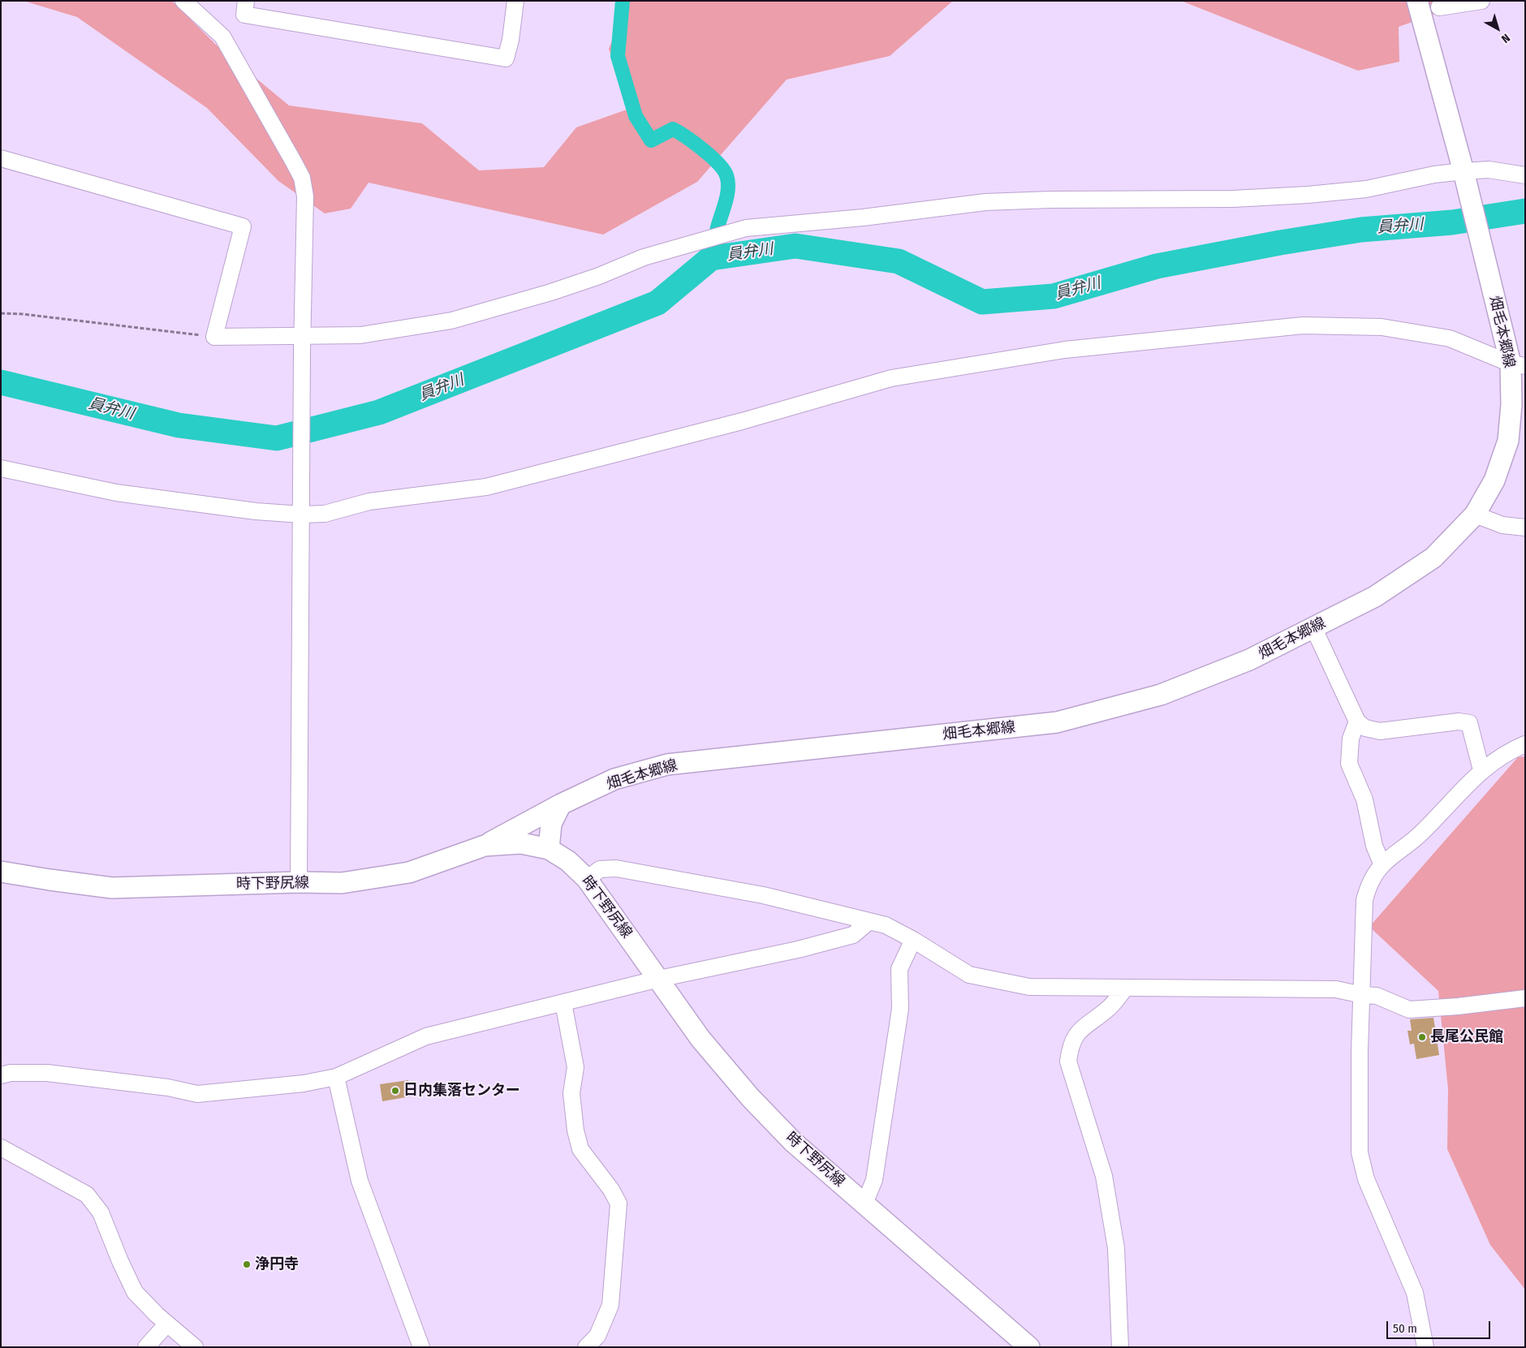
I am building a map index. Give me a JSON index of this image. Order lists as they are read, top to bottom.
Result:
{
  "streets": {
    "main road": ["畑毛本郷線", "時下野尻線"]
  },
  "crossings": [
    ["畑毛本郷線", "時下野尻線"]
  ],
  "water": ["員弁川"],
  "places": ["長尾公民館", "日内集落センター", "浄円寺"],
  "scale_bar": "50 m",
  "north": "bottom right"
}
